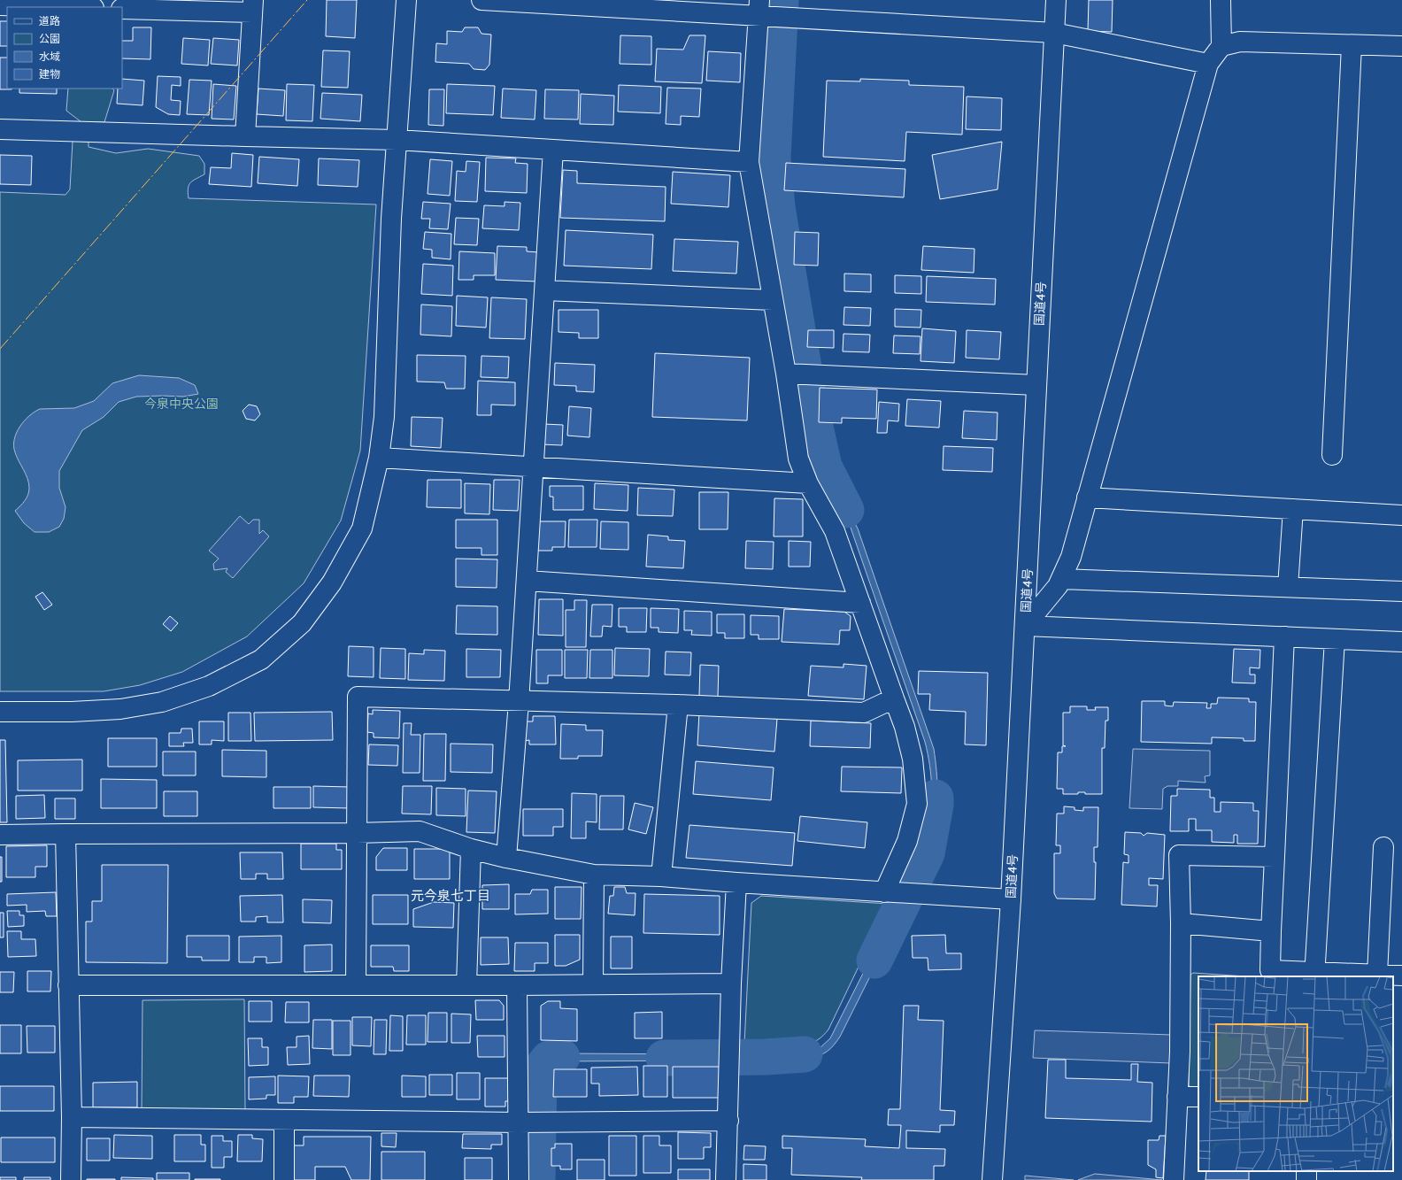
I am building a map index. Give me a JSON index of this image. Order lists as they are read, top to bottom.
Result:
{
  "streets": {
    "main road": ["国道4号"]
  },
  "districts": ["元今泉七丁目"],
  "parks": ["今泉中央公園"],
  "legend": [
    "道路",
    "公園",
    "水域",
    "建物"
  ]
}
